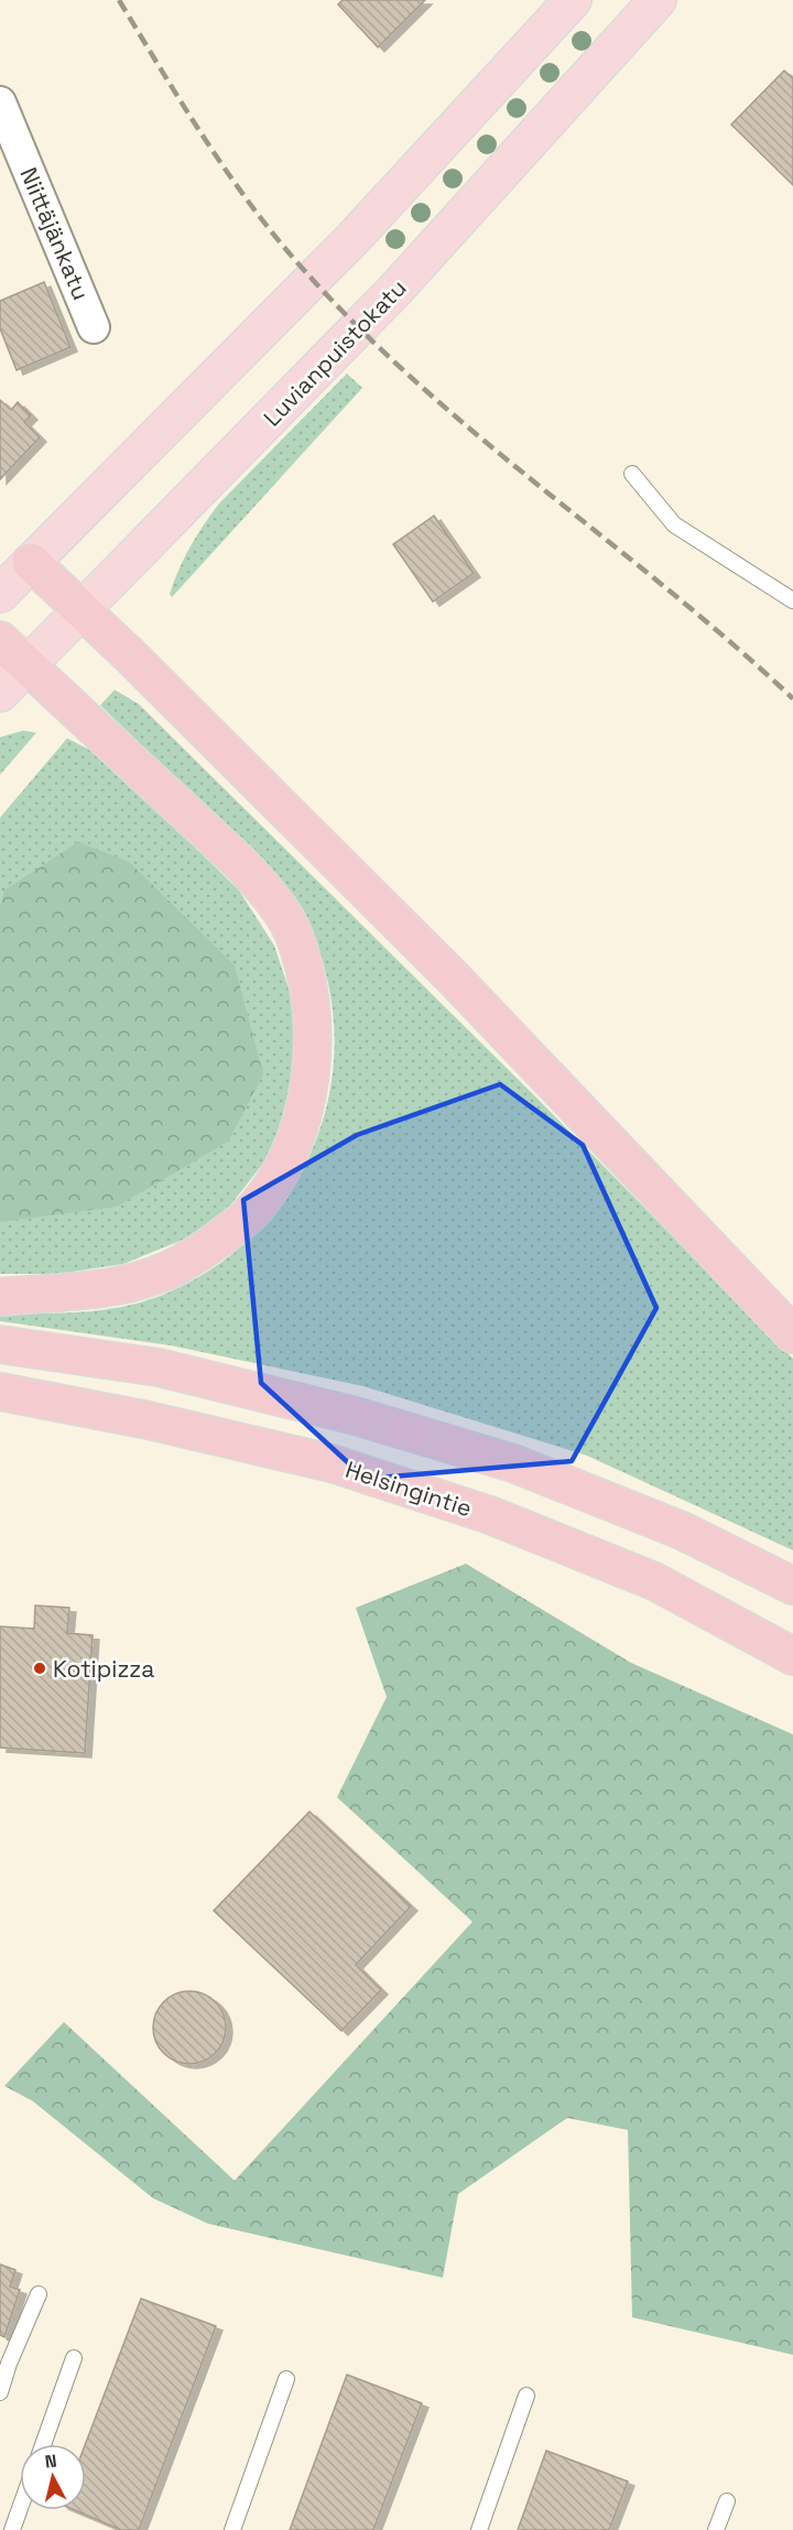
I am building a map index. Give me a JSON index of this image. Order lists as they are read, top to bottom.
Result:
{
  "streets": {
    "highway": ["Helsingintie"],
    "main road": ["Luvianpuistokatu"],
    "street": ["Niittäjänkatu"]
  },
  "places": ["Kotipizza"],
  "north": "top"
}
